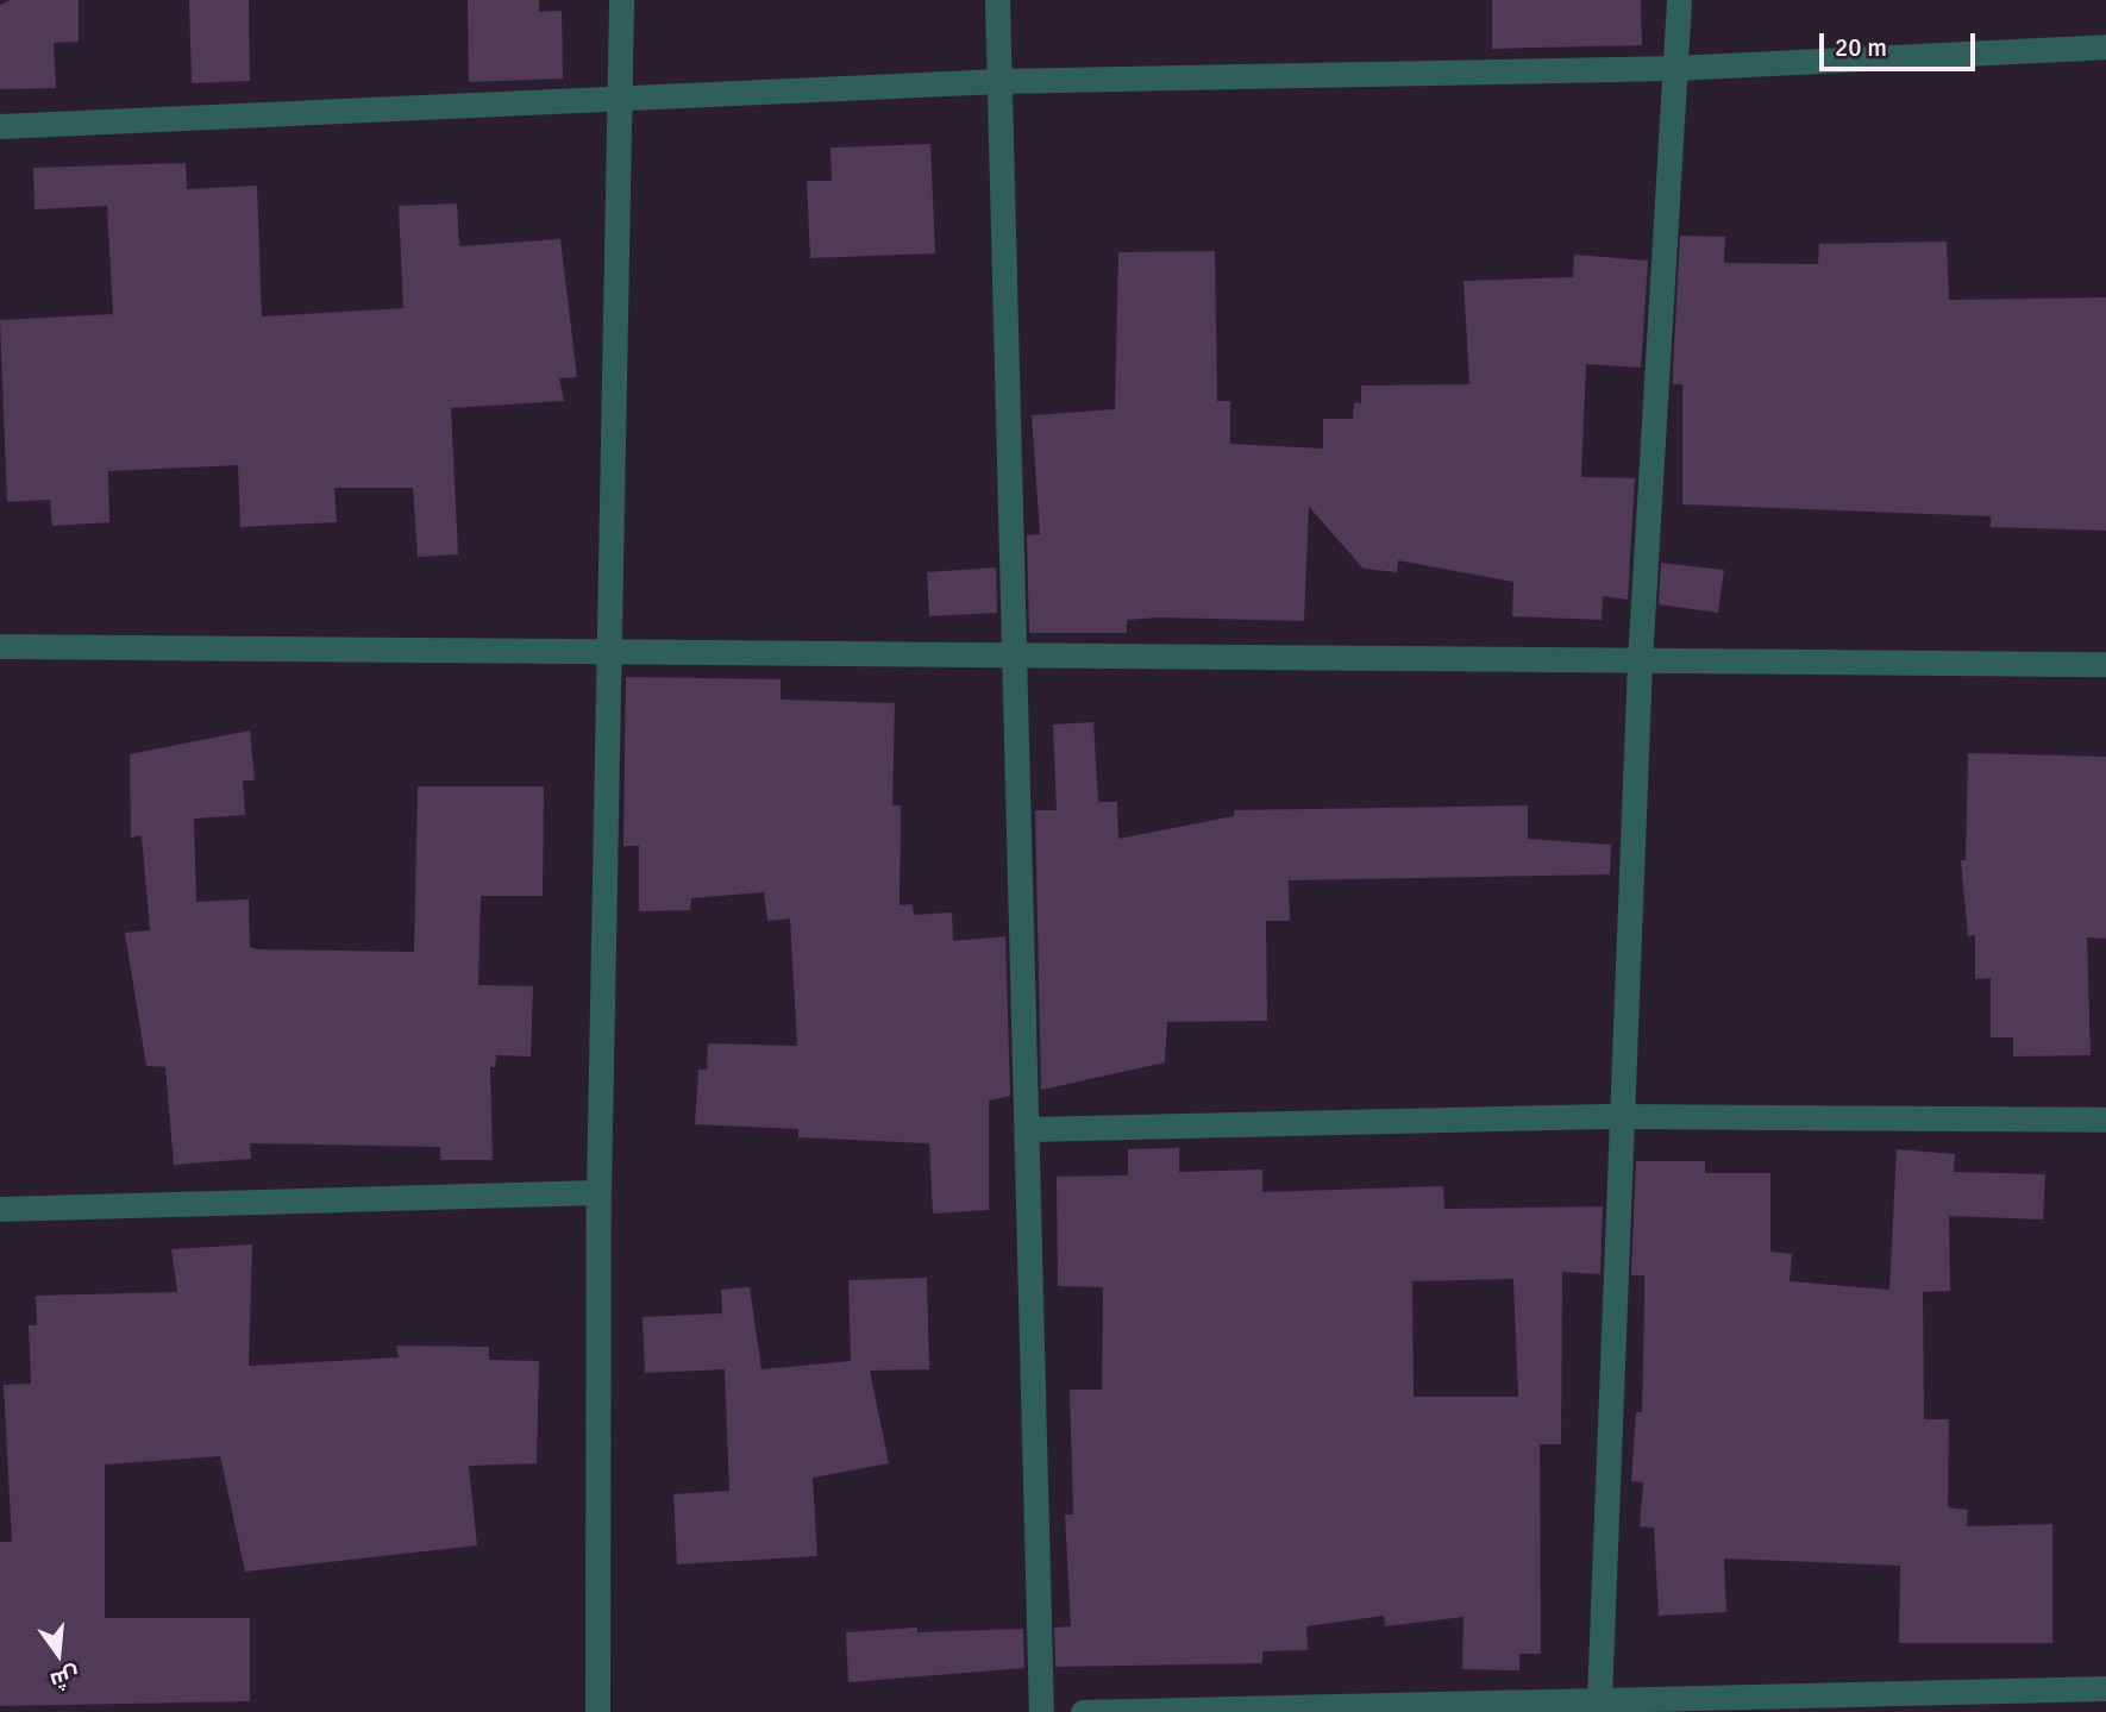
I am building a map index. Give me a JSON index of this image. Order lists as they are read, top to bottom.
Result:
{
  "scale_bar": "20 m",
  "north": "bottom"
}
